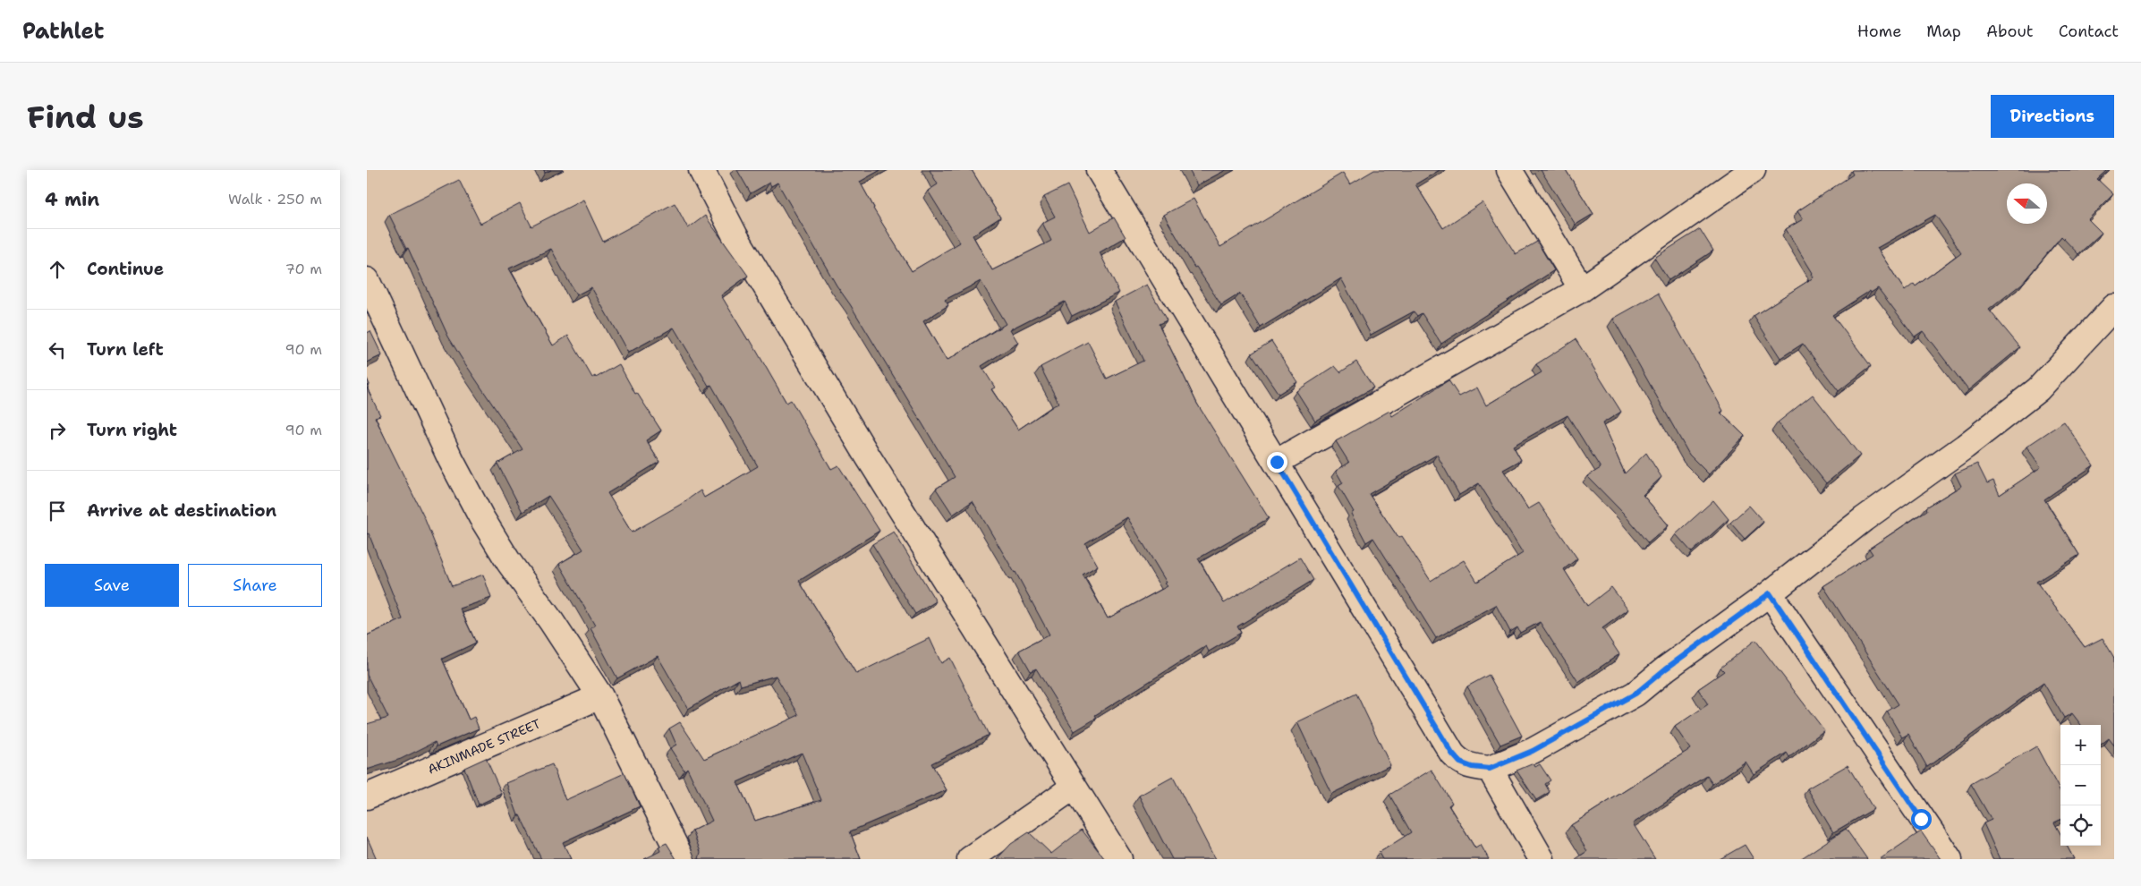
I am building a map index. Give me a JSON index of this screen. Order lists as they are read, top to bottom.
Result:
{
  "streets": {
    "street": ["AKINMADE STREET"]
  },
  "north": "left",
  "page": {
    "header": "Pathlet",
    "nav": [
      "Home",
      "Map",
      "About",
      "Contact"
    ],
    "buttons": [
      "Directions",
      ["Save", "Share"]
    ],
    "title": "Find us",
    "heading": ["4 min", "Walk · 250 m"],
    "list": [
      ["Continue", "70 m"],
      ["Turn left", "90 m"],
      ["Turn right", "90 m"],
      "Arrive at destination"
    ],
    "map_buttons": ["+", "−"]
  }
}
